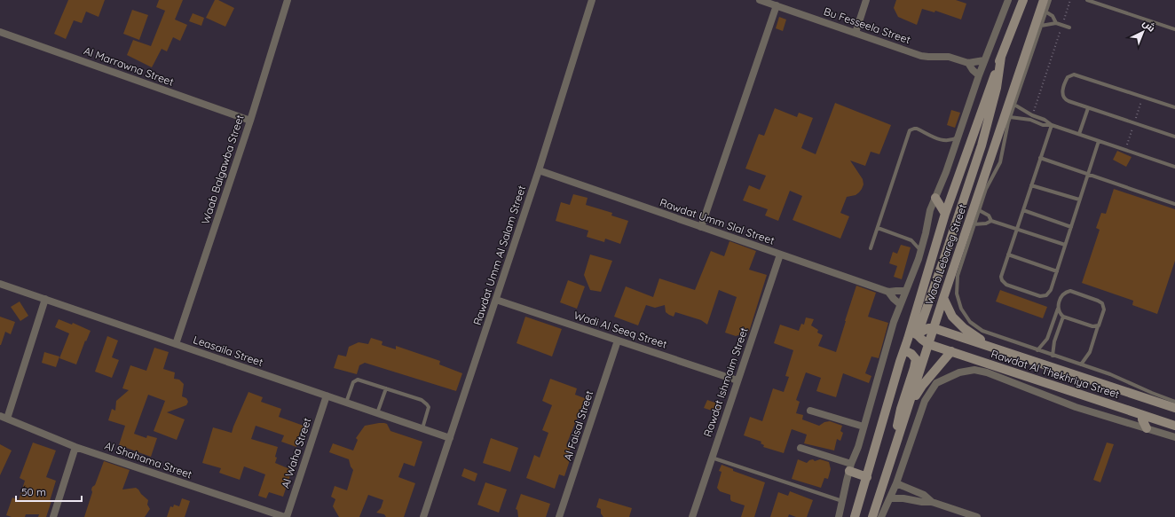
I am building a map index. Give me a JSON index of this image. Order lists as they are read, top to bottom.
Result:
{
  "streets": {
    "street": [
      "Bu Fesseela Street",
      "Al Marrawna Street",
      "Waab Balgawba Street",
      "Rawdat Umm Slal Street",
      "Waab Lebareg Street",
      "Rawdat Umm Al Salam Street",
      "Wadi Al Seeq Street",
      "Leasaila Street",
      "Rawdat Al Thekhriya Street",
      "Rawdat Ishmaim Street",
      "Al Faisal Street",
      "Al Waha Street",
      "Al Shahama Street"
    ]
  },
  "crossings": [
    ["Al Marrawna Street", "Waab Balgawba Street"],
    ["Waab Balgawba Street", "Leasaila Street"],
    ["Rawdat Umm Slal Street", "Rawdat Umm Al Salam Street"],
    ["Rawdat Umm Slal Street", "Rawdat Ishmaim Street"],
    ["Waab Lebareg Street", "Rawdat Al Thekhriya Street"],
    ["Rawdat Umm Al Salam Street", "Wadi Al Seeq Street"],
    ["Rawdat Umm Al Salam Street", "Leasaila Street"],
    ["Wadi Al Seeq Street", "Rawdat Ishmaim Street"],
    ["Wadi Al Seeq Street", "Al Faisal Street"],
    ["Leasaila Street", "Al Waha Street"],
    ["Leasaila Street", "Al Shahama Street"],
    ["Al Waha Street", "Al Shahama Street"]
  ],
  "scale_bar": "50 m",
  "north": "top right"
}
